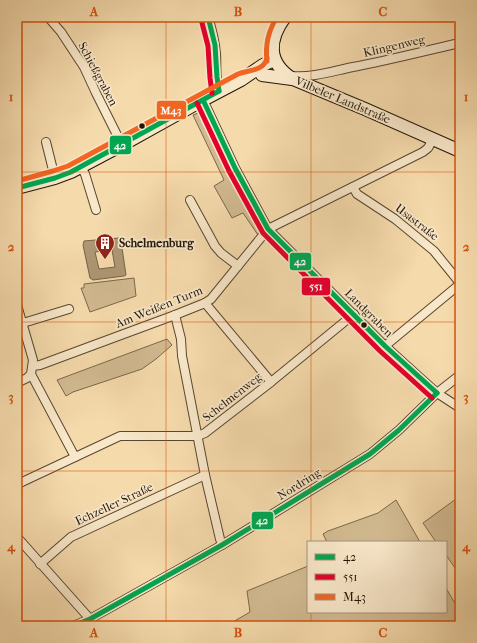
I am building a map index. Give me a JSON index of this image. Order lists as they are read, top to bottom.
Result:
{
  "streets": {
    "street": [
      "Klingenweg",
      "Schießgraben",
      "Vilbeler Landstraße",
      "Usastraße",
      "Am Weißen Turm",
      "Landgraben",
      "Schelmenweg",
      "Nordring",
      "Echzeller Straße"
    ]
  },
  "crossings": [
    ["Klingenweg", "Vilbeler Landstraße"],
    ["Vilbeler Landstraße", "Am Weißen Turm"],
    ["Usastraße", "Am Weißen Turm"],
    ["Am Weißen Turm", "Landgraben"],
    ["Landgraben", "Schelmenweg"],
    ["Landgraben", "Nordring"]
  ],
  "places": {
    "building": ["Schelmenburg"]
  },
  "lines": ["transit line 42", "transit line M43", "transit line 551"],
  "legend": ["42", "551", "M43"],
  "grid": {
    "columns": ["A", "B", "C"],
    "rows": [
      "1",
      "2",
      "3",
      "4"
    ]
  }
}
